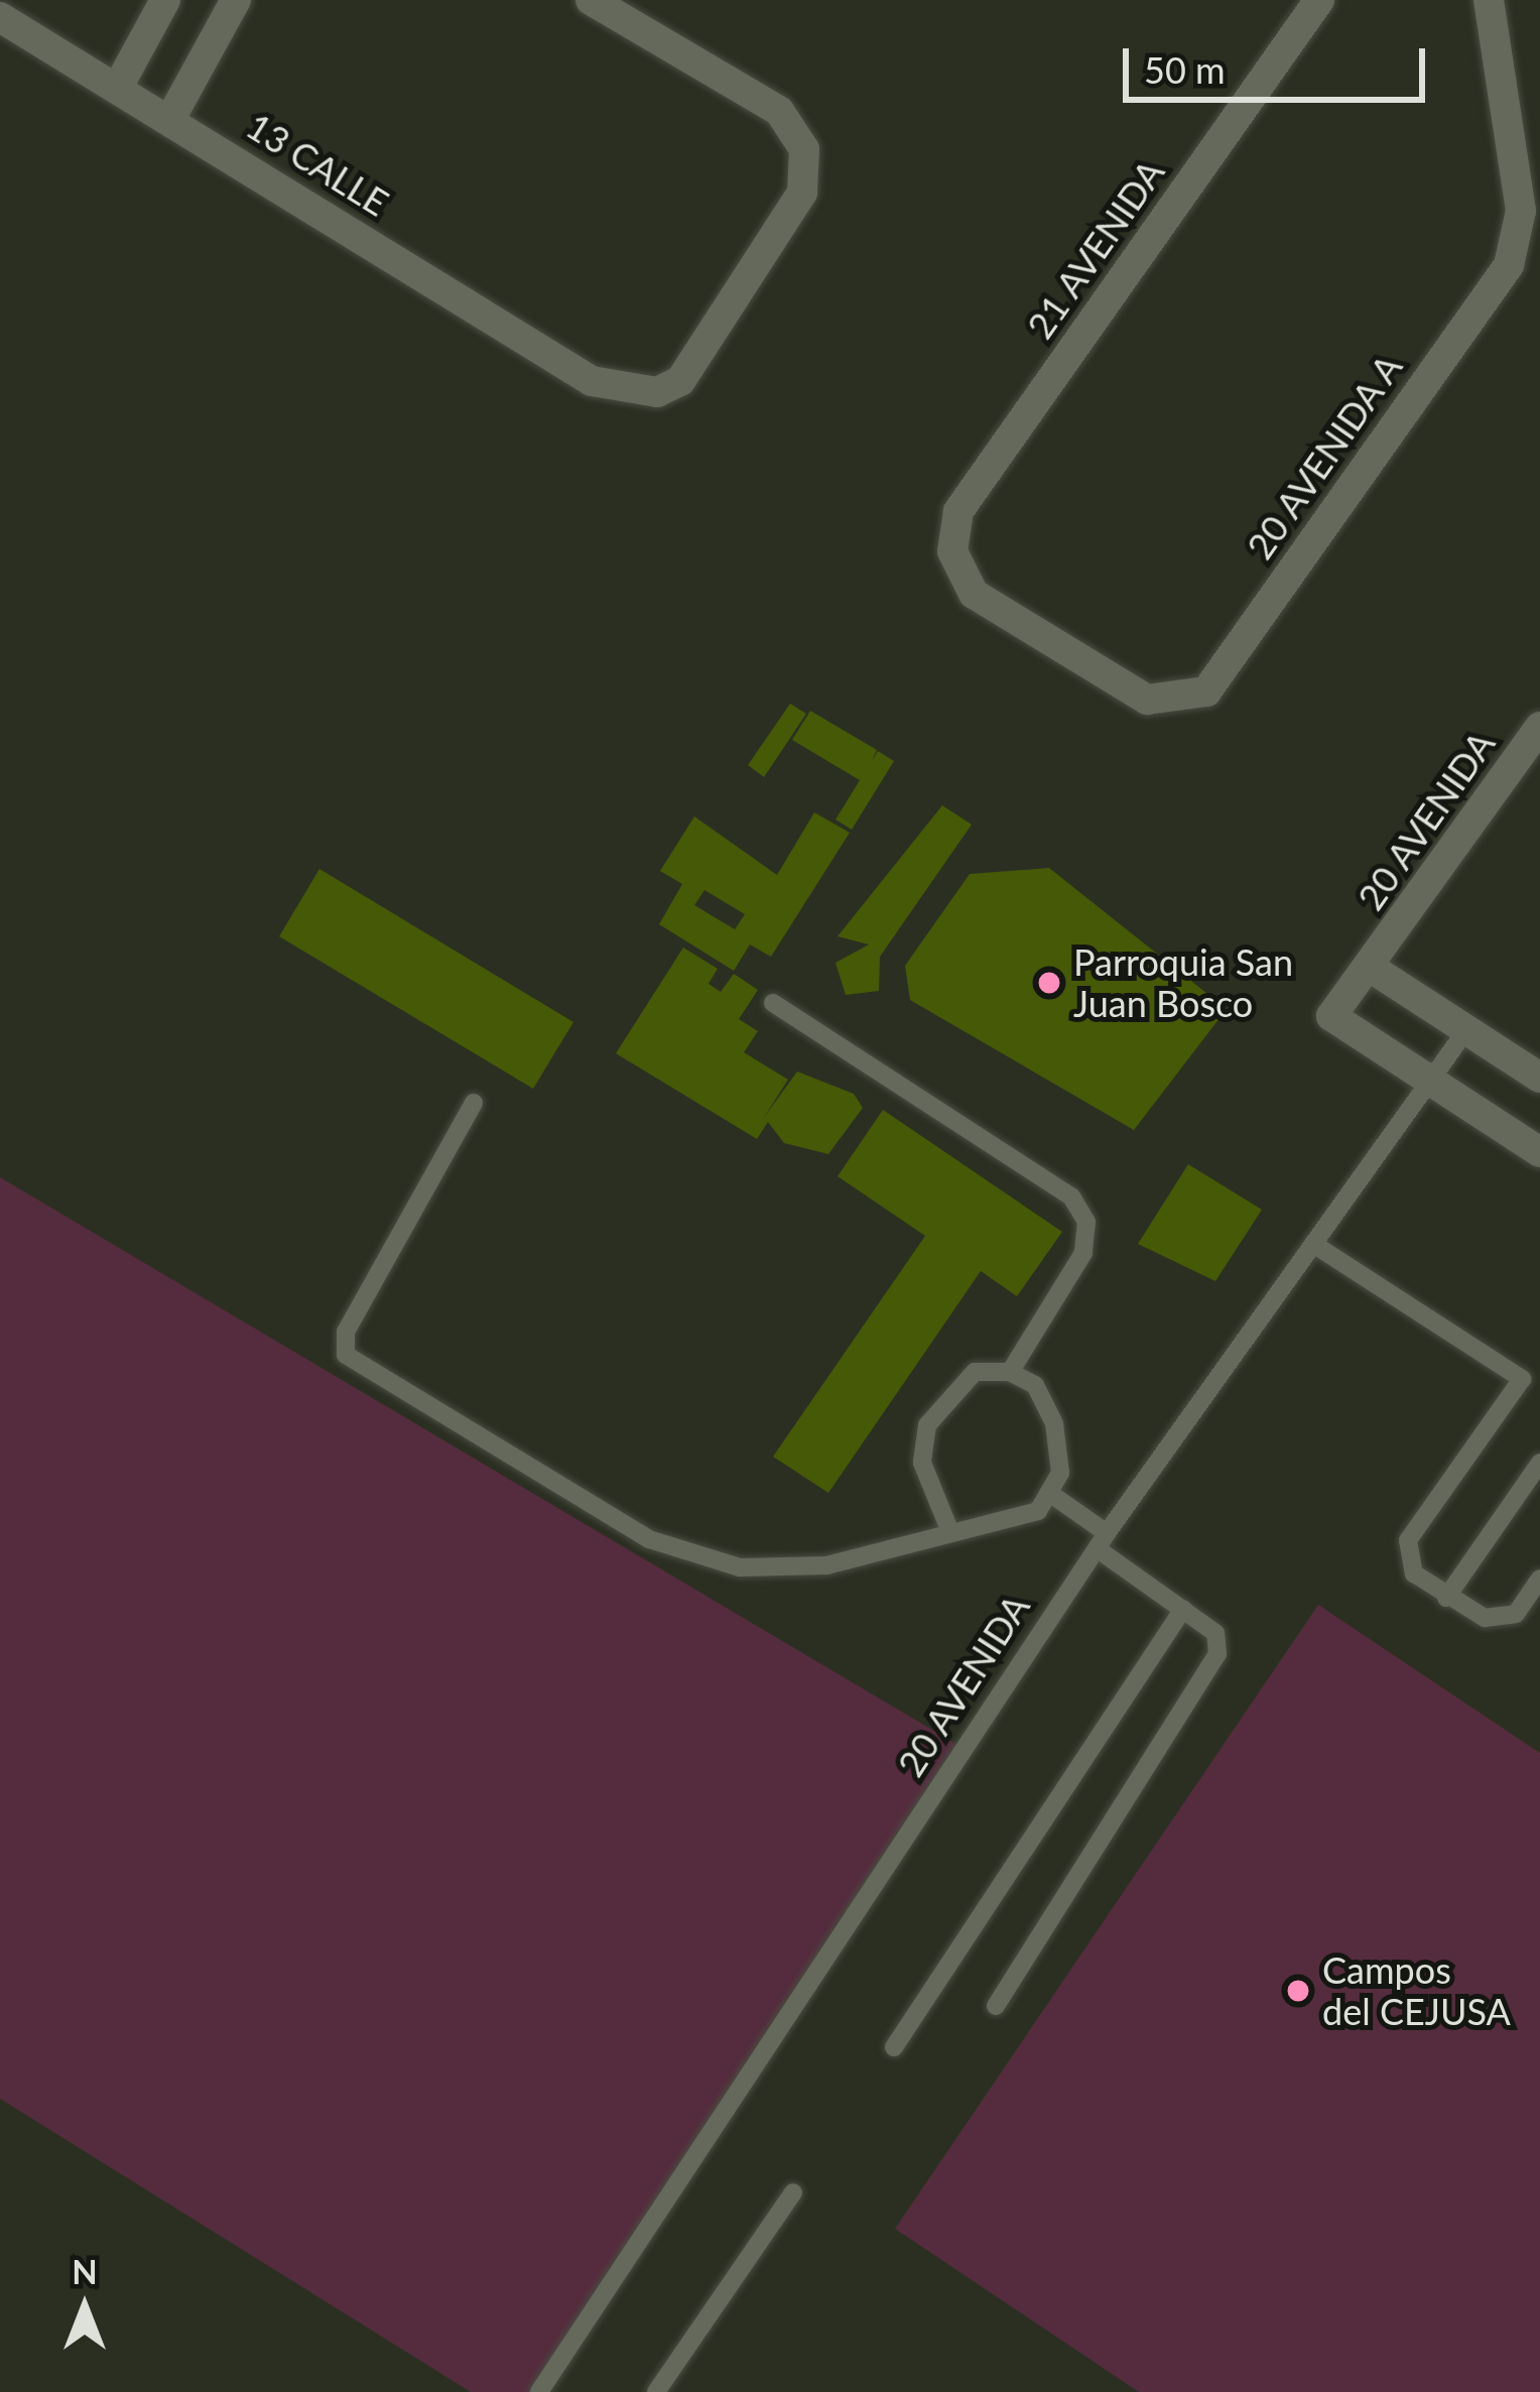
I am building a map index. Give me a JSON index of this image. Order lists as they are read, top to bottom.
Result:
{
  "streets": {
    "street": [
      "13 CALLE",
      "21 AVENIDA",
      "20 AVENIDA A",
      "20 AVENIDA"
    ]
  },
  "crossings": [
    ["21 AVENIDA", "20 AVENIDA A"]
  ],
  "places": ["Parroquia San Juan Bosco", "Campos del CEJUSA"],
  "scale_bar": "50 m",
  "north": "top"
}
